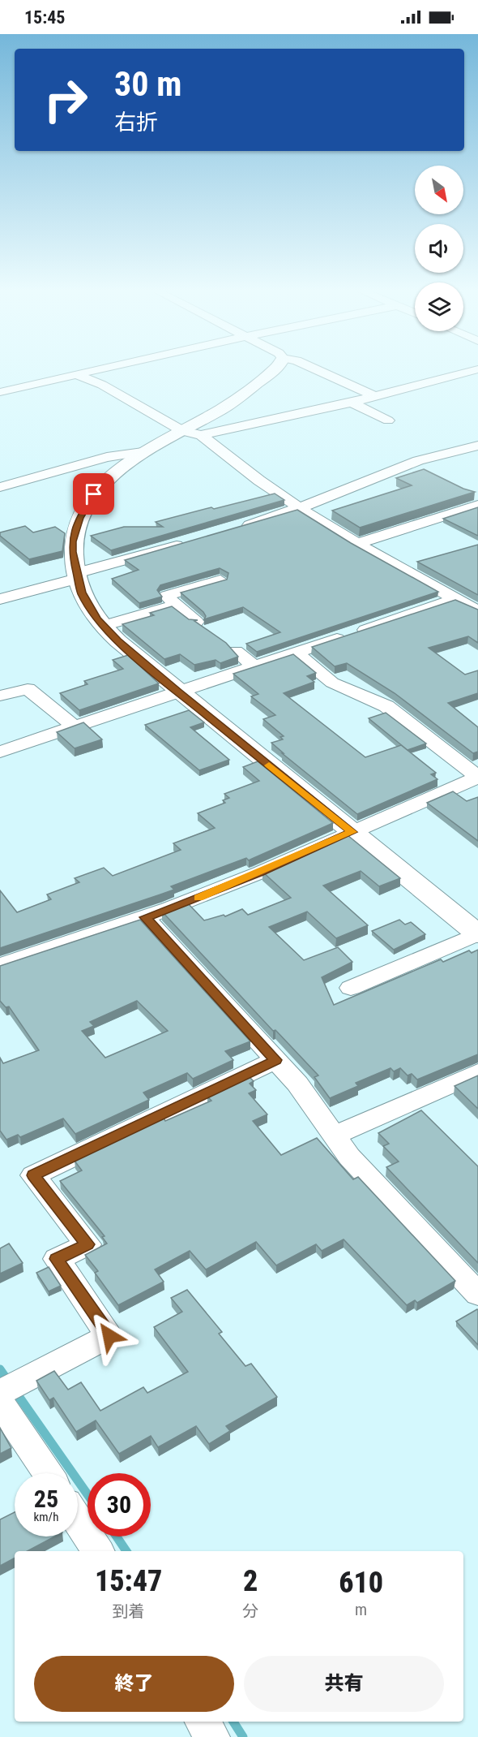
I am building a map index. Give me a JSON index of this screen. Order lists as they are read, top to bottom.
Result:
{
  "north": "bottom right",
  "page": {
    "status": "15:45",
    "turn": ["30 m", "右折"],
    "speed": "25 km/h",
    "limit": "30",
    "eta": [
      "15:47",
      "到着",
      "2",
      "分",
      "610",
      "m"
    ],
    "buttons": ["終了", "共有"]
  }
}
